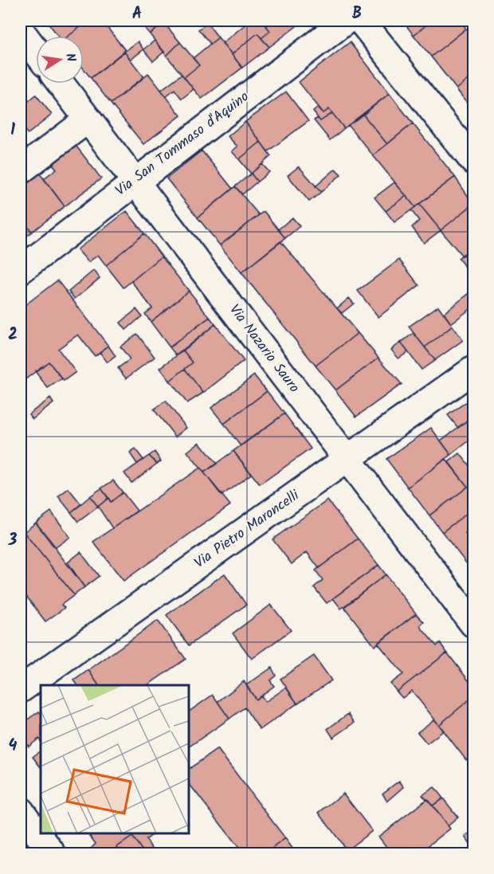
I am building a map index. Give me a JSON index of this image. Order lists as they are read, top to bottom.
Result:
{
  "streets": {
    "street": ["Via San Tommaso d'Aquino", "Via Nazario Sauro", "Via Pietro Maroncelli"]
  },
  "crossings": [
    ["Via San Tommaso d'Aquino", "Via Nazario Sauro"],
    ["Via Nazario Sauro", "Via Pietro Maroncelli"]
  ],
  "north": "right",
  "grid": {
    "columns": ["A", "B"],
    "rows": [
      "1",
      "2",
      "3",
      "4"
    ]
  }
}
